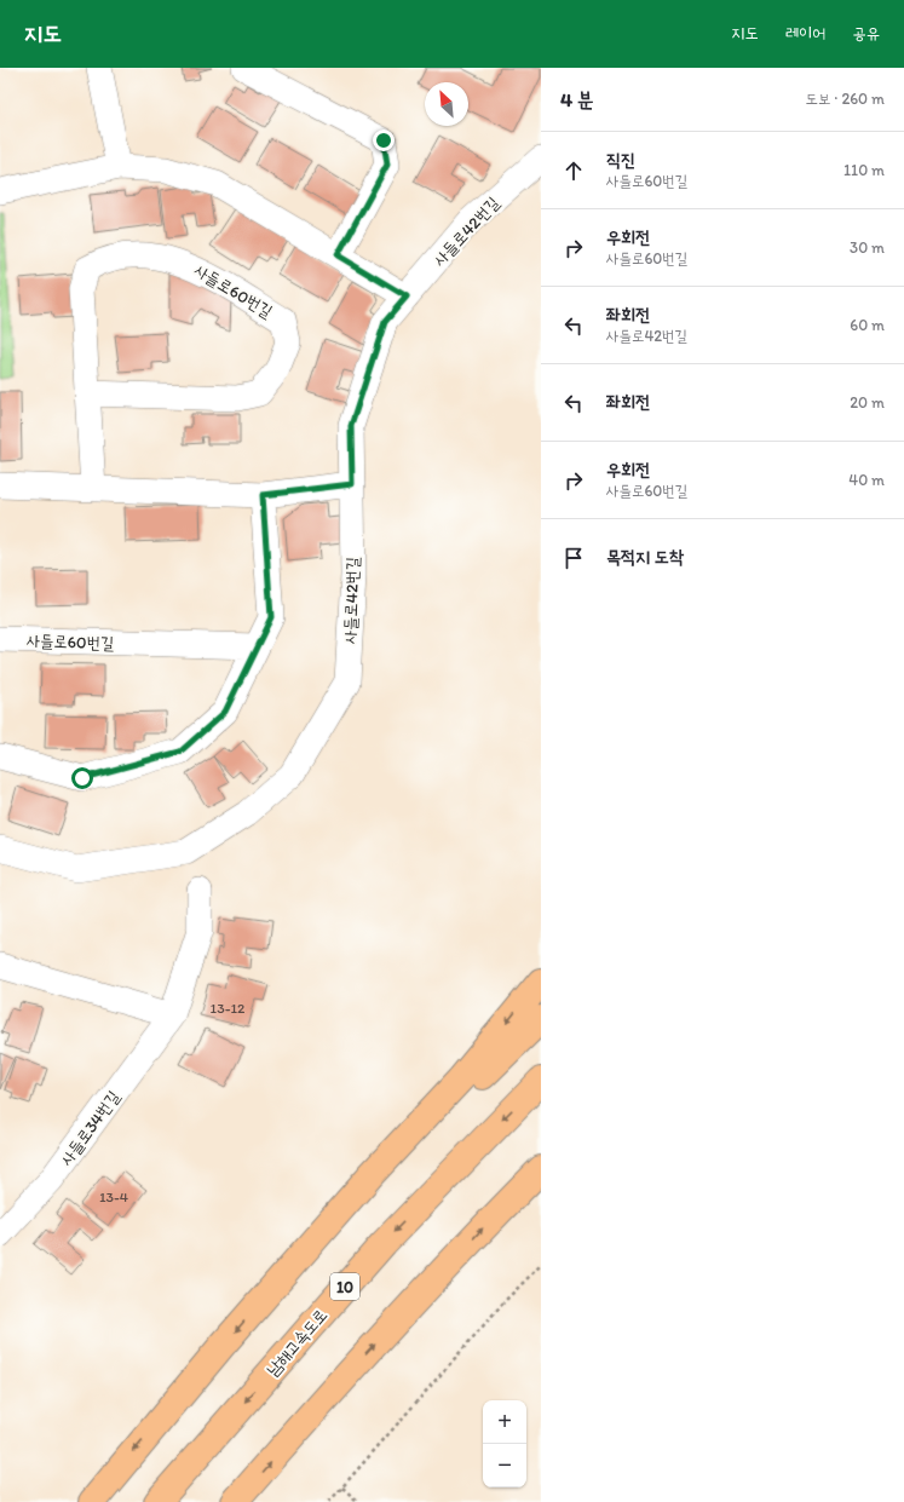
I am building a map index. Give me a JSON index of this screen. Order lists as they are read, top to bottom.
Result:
{
  "streets": {
    "highway": ["10", "남해고속도로"],
    "street": ["사들로42번길", "사들로60번길", "사들로34번길"]
  },
  "house_numbers": ["13-12", "13-4"],
  "north": "top left",
  "page": {
    "header": "지도",
    "nav": ["지도", "레이어", "공유"],
    "heading": ["4 분", "도보 · 260 m"],
    "list": [
      ["직진", "사들로60번길", "110 m"],
      ["우회전", "사들로60번길", "30 m"],
      ["좌회전", "사들로42번길", "60 m"],
      ["좌회전", "20 m"],
      ["우회전", "사들로60번길", "40 m"],
      "목적지 도착"
    ],
    "map_buttons": ["+", "−"]
  }
}
